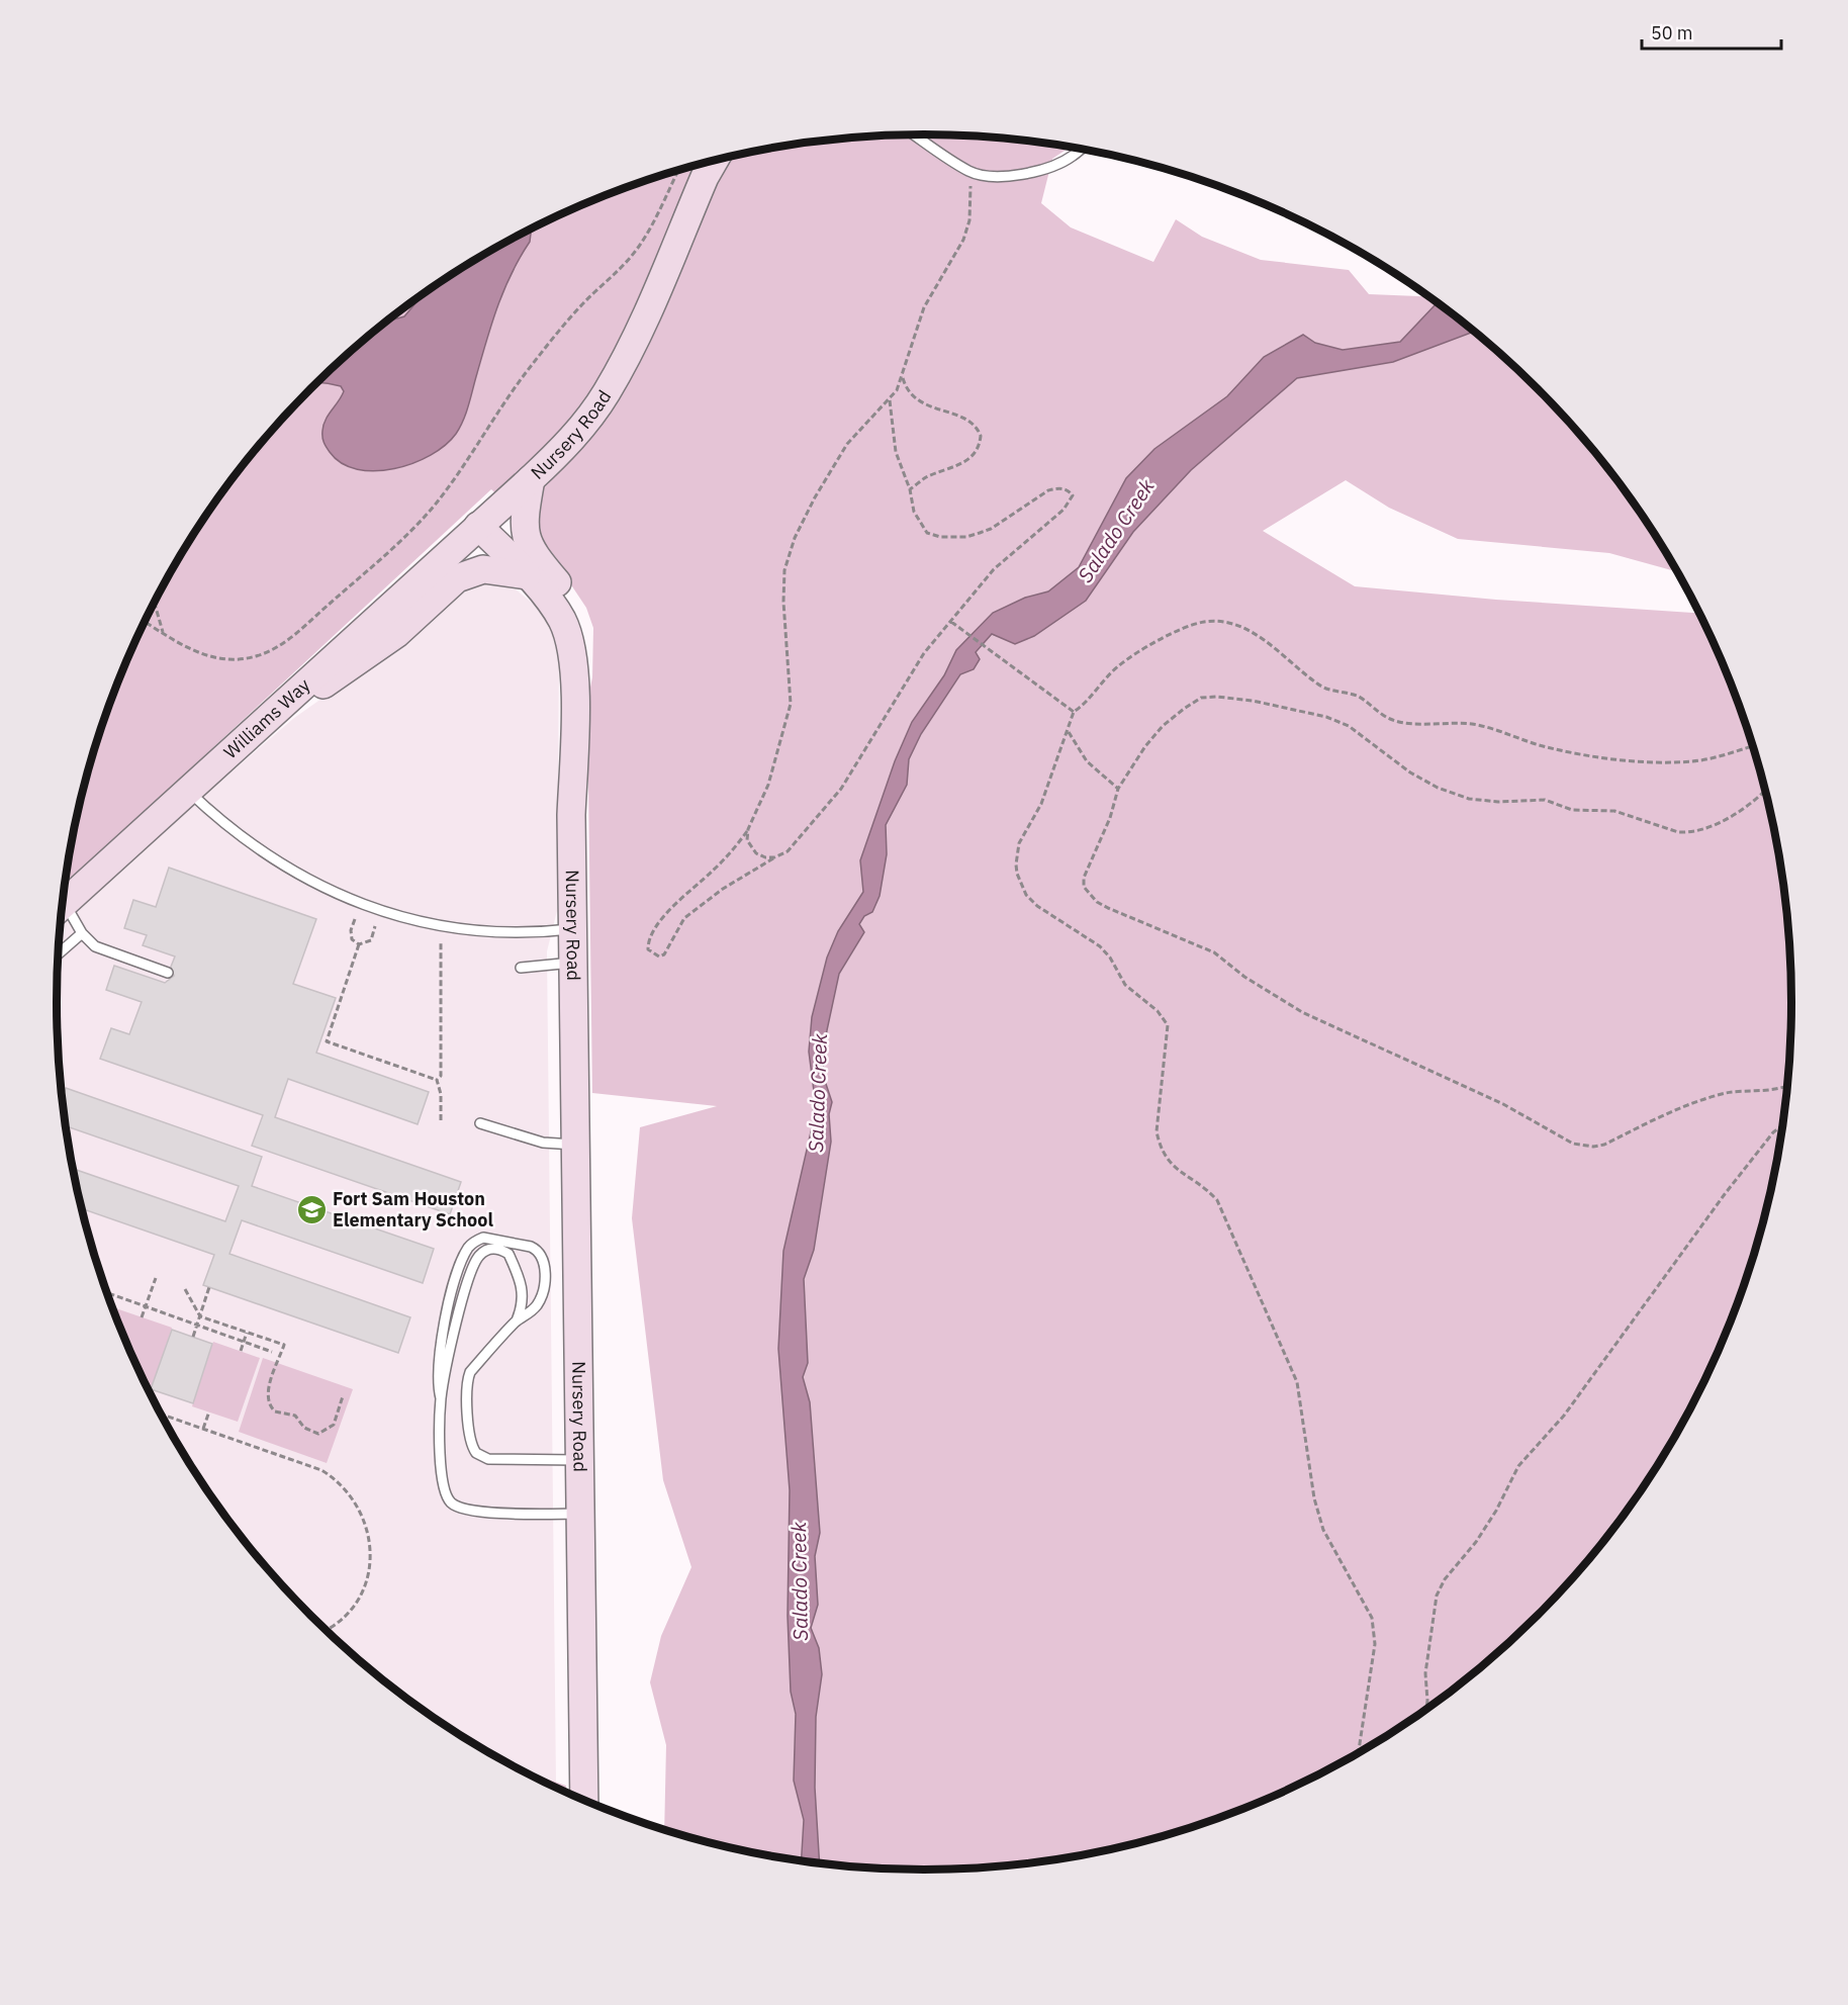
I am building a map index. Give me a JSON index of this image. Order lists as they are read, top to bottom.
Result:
{
  "streets": {
    "street": ["Nursery Road", "Williams Way"]
  },
  "crossings": [
    ["Nursery Road", "Williams Way"]
  ],
  "water": ["Salado Creek"],
  "places": {
    "school or university": ["Fort Sam Houston Elementary School"]
  },
  "scale_bar": "50 m"
}
